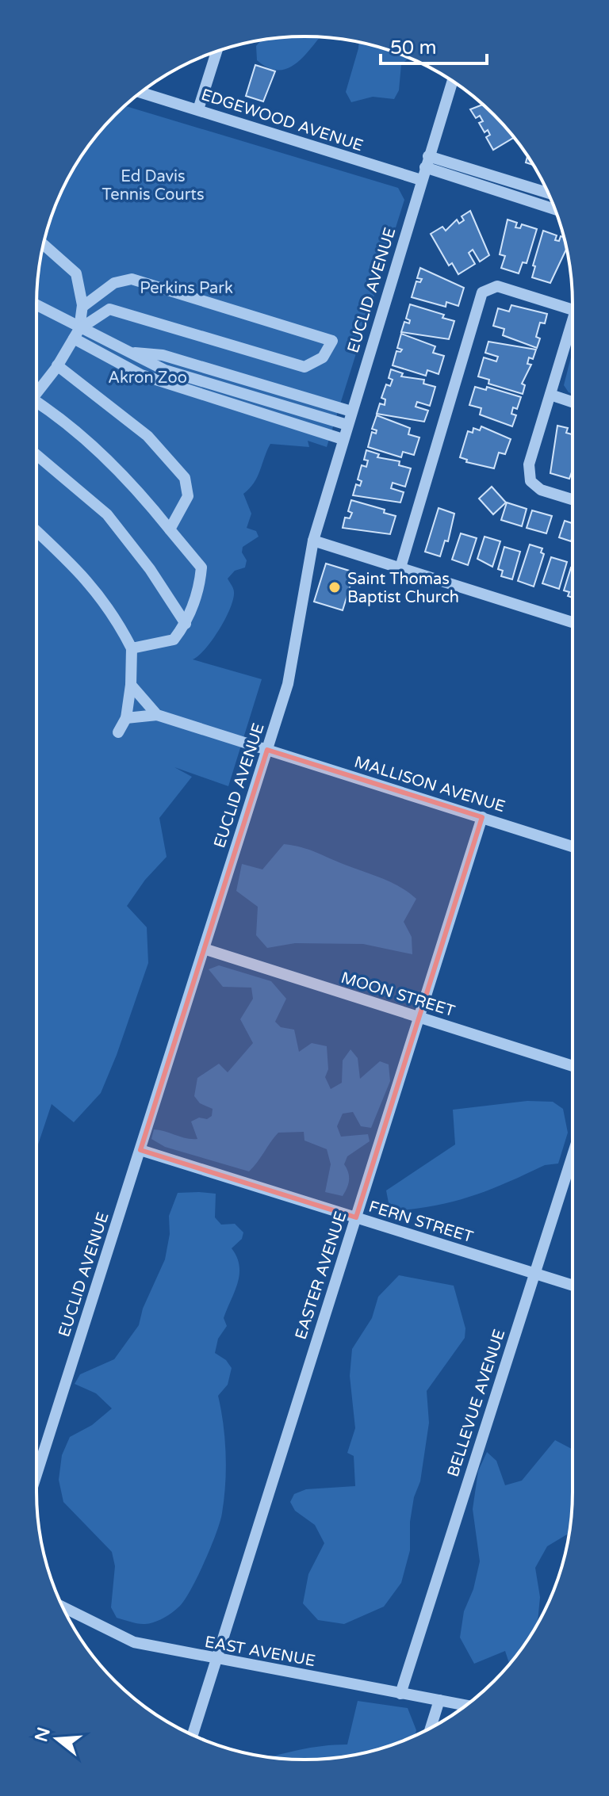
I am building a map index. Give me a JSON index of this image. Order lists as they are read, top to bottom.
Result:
{
  "streets": {
    "street": [
      "EDGEWOOD AVENUE",
      "EUCLID AVENUE",
      "MALLISON AVENUE",
      "MOON STREET",
      "FERN STREET",
      "EASTER AVENUE",
      "BELLEVUE AVENUE",
      "EAST AVENUE"
    ]
  },
  "crossings": [
    ["EDGEWOOD AVENUE", "EUCLID AVENUE"],
    ["EUCLID AVENUE", "MALLISON AVENUE"],
    ["EUCLID AVENUE", "MOON STREET"],
    ["EUCLID AVENUE", "FERN STREET"],
    ["MALLISON AVENUE", "EASTER AVENUE"],
    ["MOON STREET", "EASTER AVENUE"],
    ["FERN STREET", "EASTER AVENUE"],
    ["FERN STREET", "BELLEVUE AVENUE"],
    ["EASTER AVENUE", "EAST AVENUE"],
    ["BELLEVUE AVENUE", "EAST AVENUE"]
  ],
  "parks": ["Ed Davis Tennis Courts", "Perkins Park", "Akron Zoo"],
  "places": ["Saint Thomas Baptist Church"],
  "scale_bar": "50 m",
  "north": "left"
}
